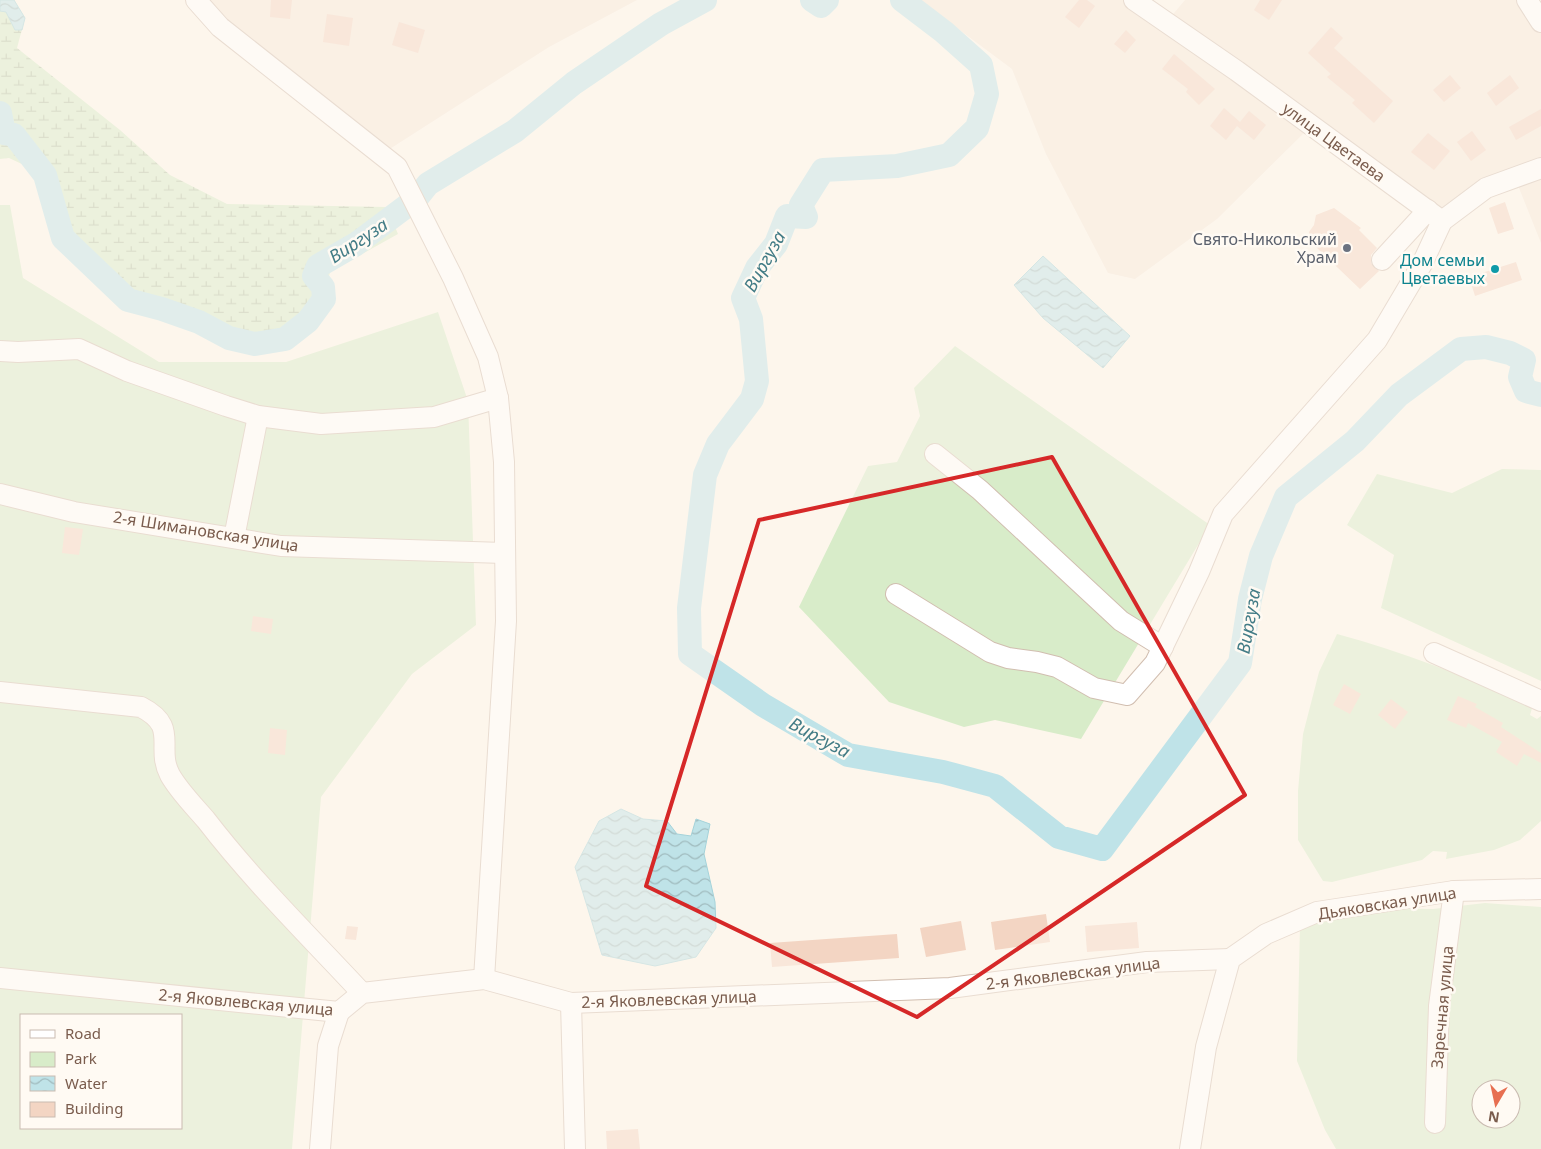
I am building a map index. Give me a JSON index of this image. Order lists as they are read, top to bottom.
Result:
{
  "streets": {
    "street": [
      "улица Цветаева",
      "2-я Шимановская улица",
      "Дьяковская улица",
      "2-я Яковлевская улица",
      "Заречная улица"
    ]
  },
  "crossings": [
    ["Дьяковская улица", "2-я Яковлевская улица"],
    ["Дьяковская улица", "Заречная улица"]
  ],
  "water": ["Виргуза"],
  "places": ["Свято-Никольский Храм", "Дом семьи Цветаевых"],
  "legend": [
    "Road",
    "Park",
    "Water",
    "Building"
  ],
  "north": "bottom"
}
